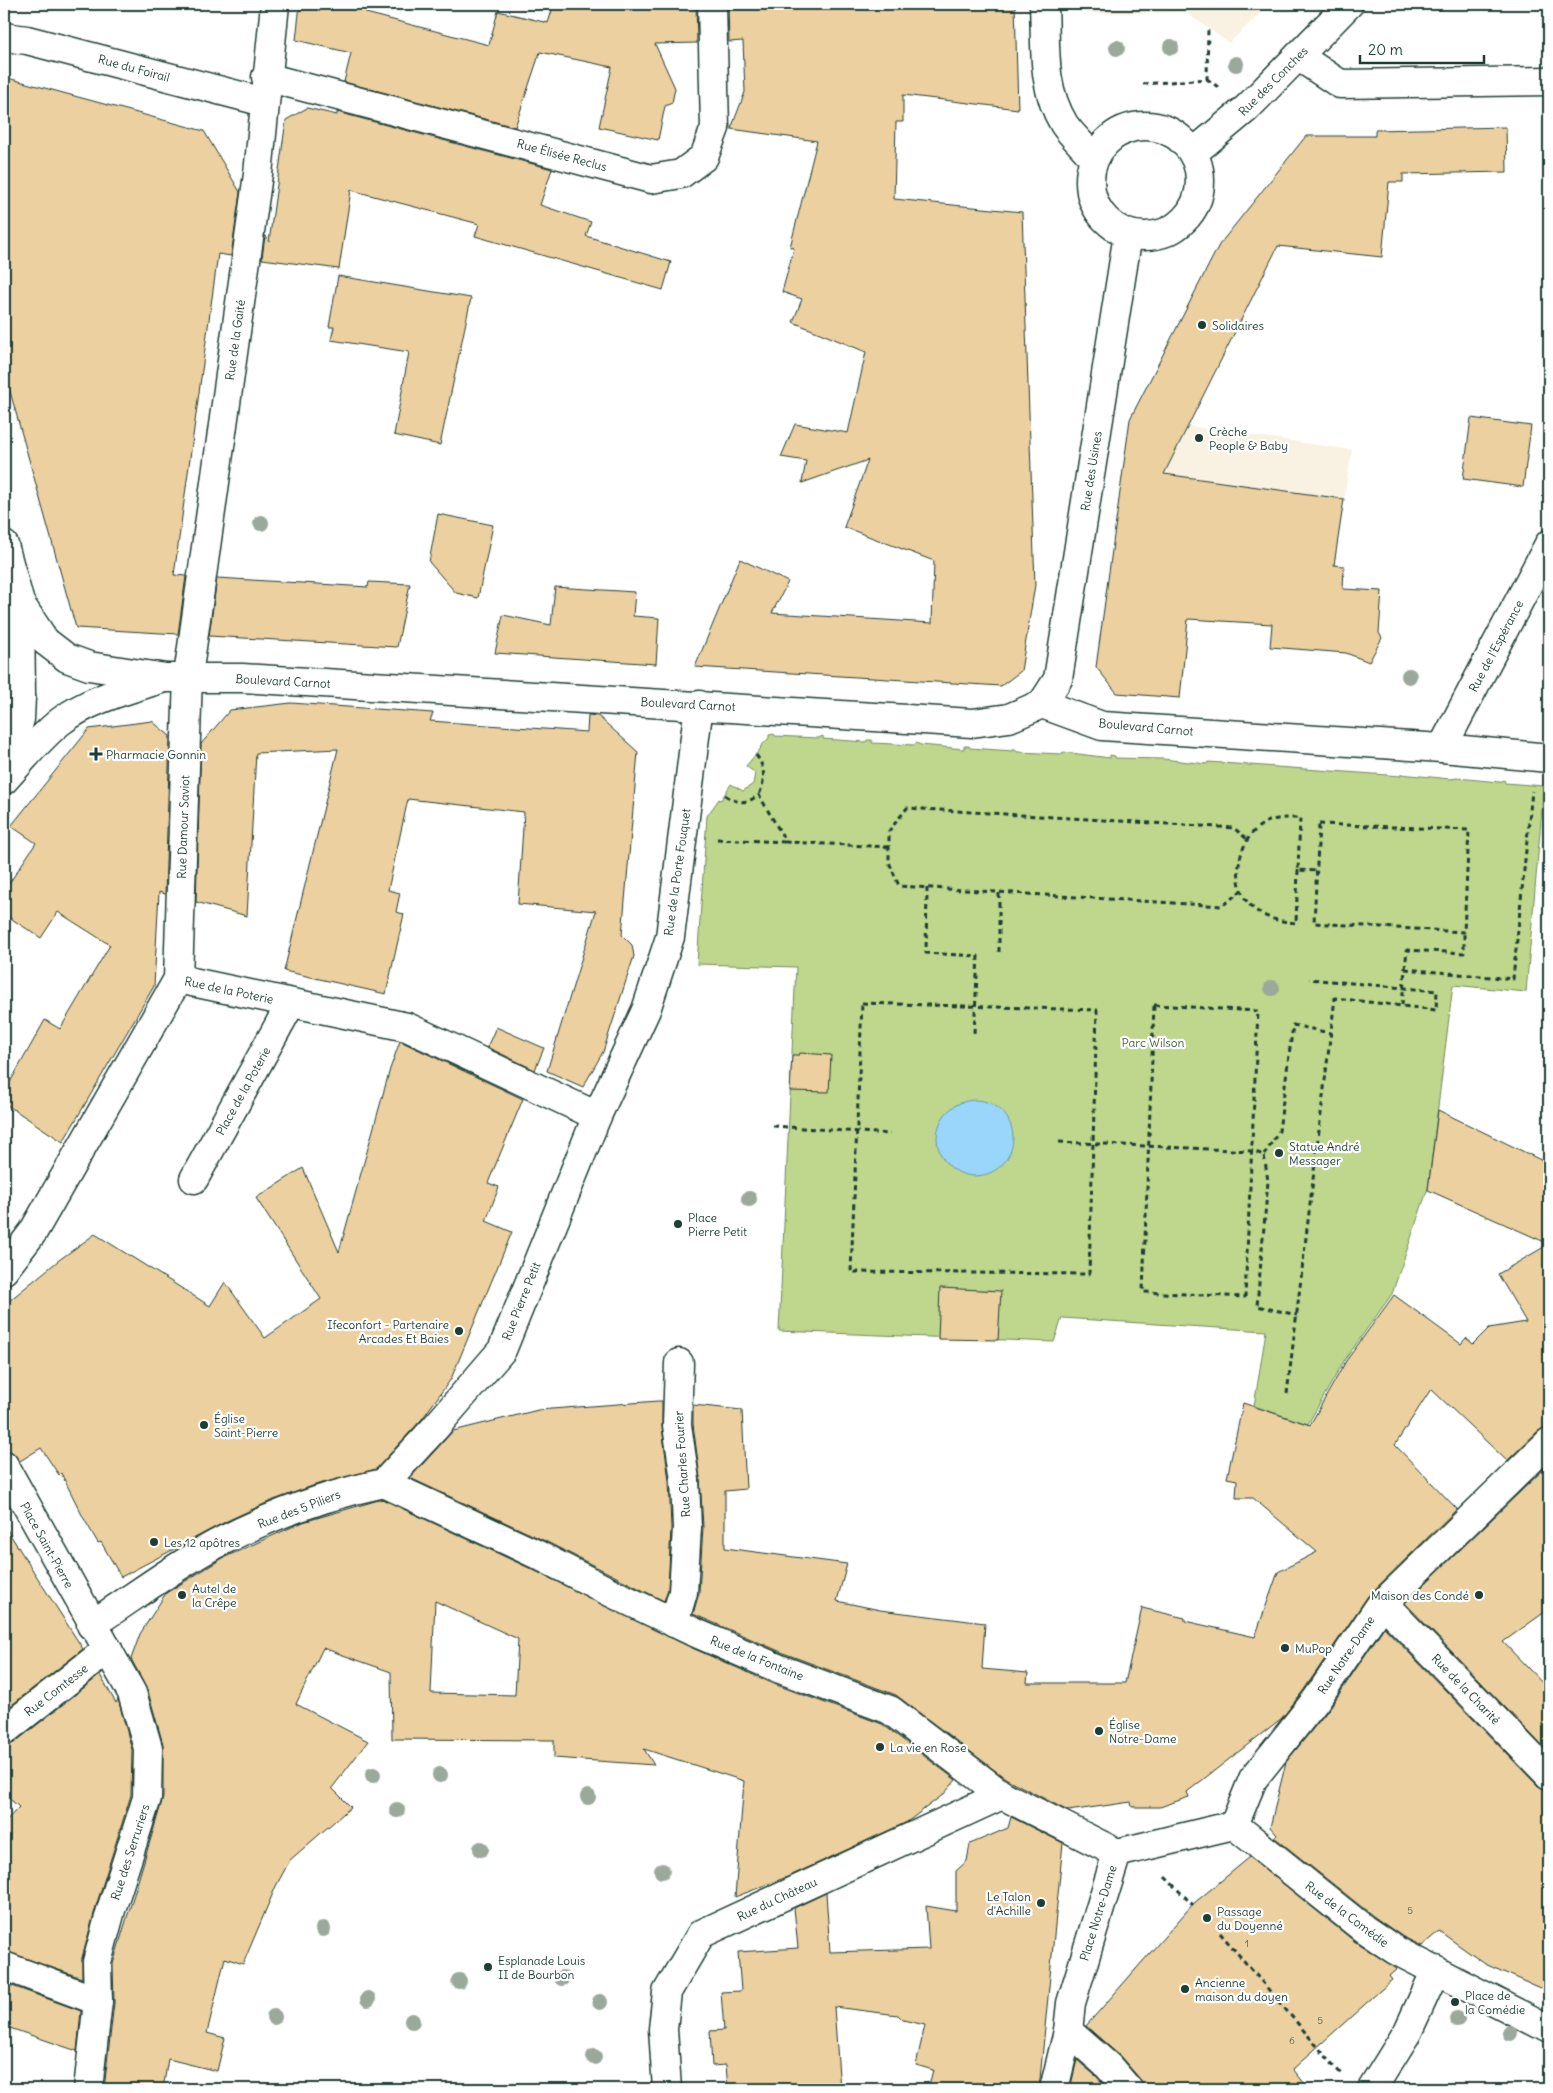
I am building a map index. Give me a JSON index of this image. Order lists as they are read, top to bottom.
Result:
{
  "streets": {
    "street": [
      "Rue du Foirail",
      "Rue des Conches",
      "Rue Élisée Reclus",
      "Rue de la Gaité",
      "Rue des Usines",
      "Rue de l'Espérance",
      "Boulevard Carnot",
      "Rue Damour Saviot",
      "Rue de la Porte Fouquet",
      "Rue de la Poterie",
      "Place de la Poterie",
      "Rue Pierre Petit",
      "Rue Charles Fourier",
      "Rue des 5 Piliers",
      "Place Saint-Pierre",
      "Rue Notre-Dame",
      "Rue de la Fontaine",
      "Rue de la Charité",
      "Rue Comtesse",
      "Rue des Serruriers",
      "Rue du Château",
      "Place Notre-Dame",
      "Rue de la Comédie"
    ]
  },
  "crossings": [
    ["Rue du Foirail", "Rue Élisée Reclus"],
    ["Rue du Foirail", "Rue de la Gaité"],
    ["Rue des Conches", "Rue des Usines"],
    ["Rue Élisée Reclus", "Rue de la Gaité"],
    ["Rue de la Gaité", "Boulevard Carnot"],
    ["Rue de la Gaité", "Rue Damour Saviot"],
    ["Rue des Usines", "Boulevard Carnot"],
    ["Rue de l'Espérance", "Boulevard Carnot"],
    ["Boulevard Carnot", "Rue Damour Saviot"],
    ["Boulevard Carnot", "Rue de la Porte Fouquet"],
    ["Rue Damour Saviot", "Rue de la Poterie"],
    ["Rue de la Porte Fouquet", "Rue de la Poterie"],
    ["Rue de la Porte Fouquet", "Rue Pierre Petit"],
    ["Rue de la Poterie", "Place de la Poterie"],
    ["Rue de la Poterie", "Rue Pierre Petit"],
    ["Rue Pierre Petit", "Rue des 5 Piliers"],
    ["Rue Pierre Petit", "Rue de la Fontaine"],
    ["Rue Charles Fourier", "Rue de la Fontaine"],
    ["Rue des 5 Piliers", "Place Saint-Pierre"],
    ["Rue des 5 Piliers", "Rue de la Fontaine"],
    ["Rue des 5 Piliers", "Rue des Serruriers"],
    ["Place Saint-Pierre", "Rue des Serruriers"],
    ["Rue Notre-Dame", "Rue de la Charité"],
    ["Rue Notre-Dame", "Place Notre-Dame"],
    ["Rue Notre-Dame", "Rue de la Comédie"],
    ["Rue de la Fontaine", "Rue du Château"],
    ["Rue de la Fontaine", "Place Notre-Dame"],
    ["Rue Comtesse", "Rue des Serruriers"],
    ["Place Notre-Dame", "Rue de la Comédie"]
  ],
  "parks": ["Parc Wilson"],
  "places": {
    "other": [
      "Solidaires",
      "Crèche People & Baby",
      "Statue André Messager",
      "Place Pierre Petit",
      "Ifeconfort - Partenaire Arcades Et Baies",
      "Église Saint-Pierre",
      "Les 12 apôtres",
      "Autel de la Crêpe",
      "Maison des Condé",
      "MuPop",
      "Église Notre-Dame",
      "La vie en Rose",
      "Le Talon d'Achille",
      "Passage du Doyenné",
      "Esplanade Louis II de Bourbon",
      "Ancienne maison du doyen",
      "Place de la Comédie"
    ],
    "health": ["Pharmacie Gonnin"]
  },
  "house_numbers": [
    "5",
    "1",
    "5",
    "6"
  ],
  "scale_bar": "20 m"
}
